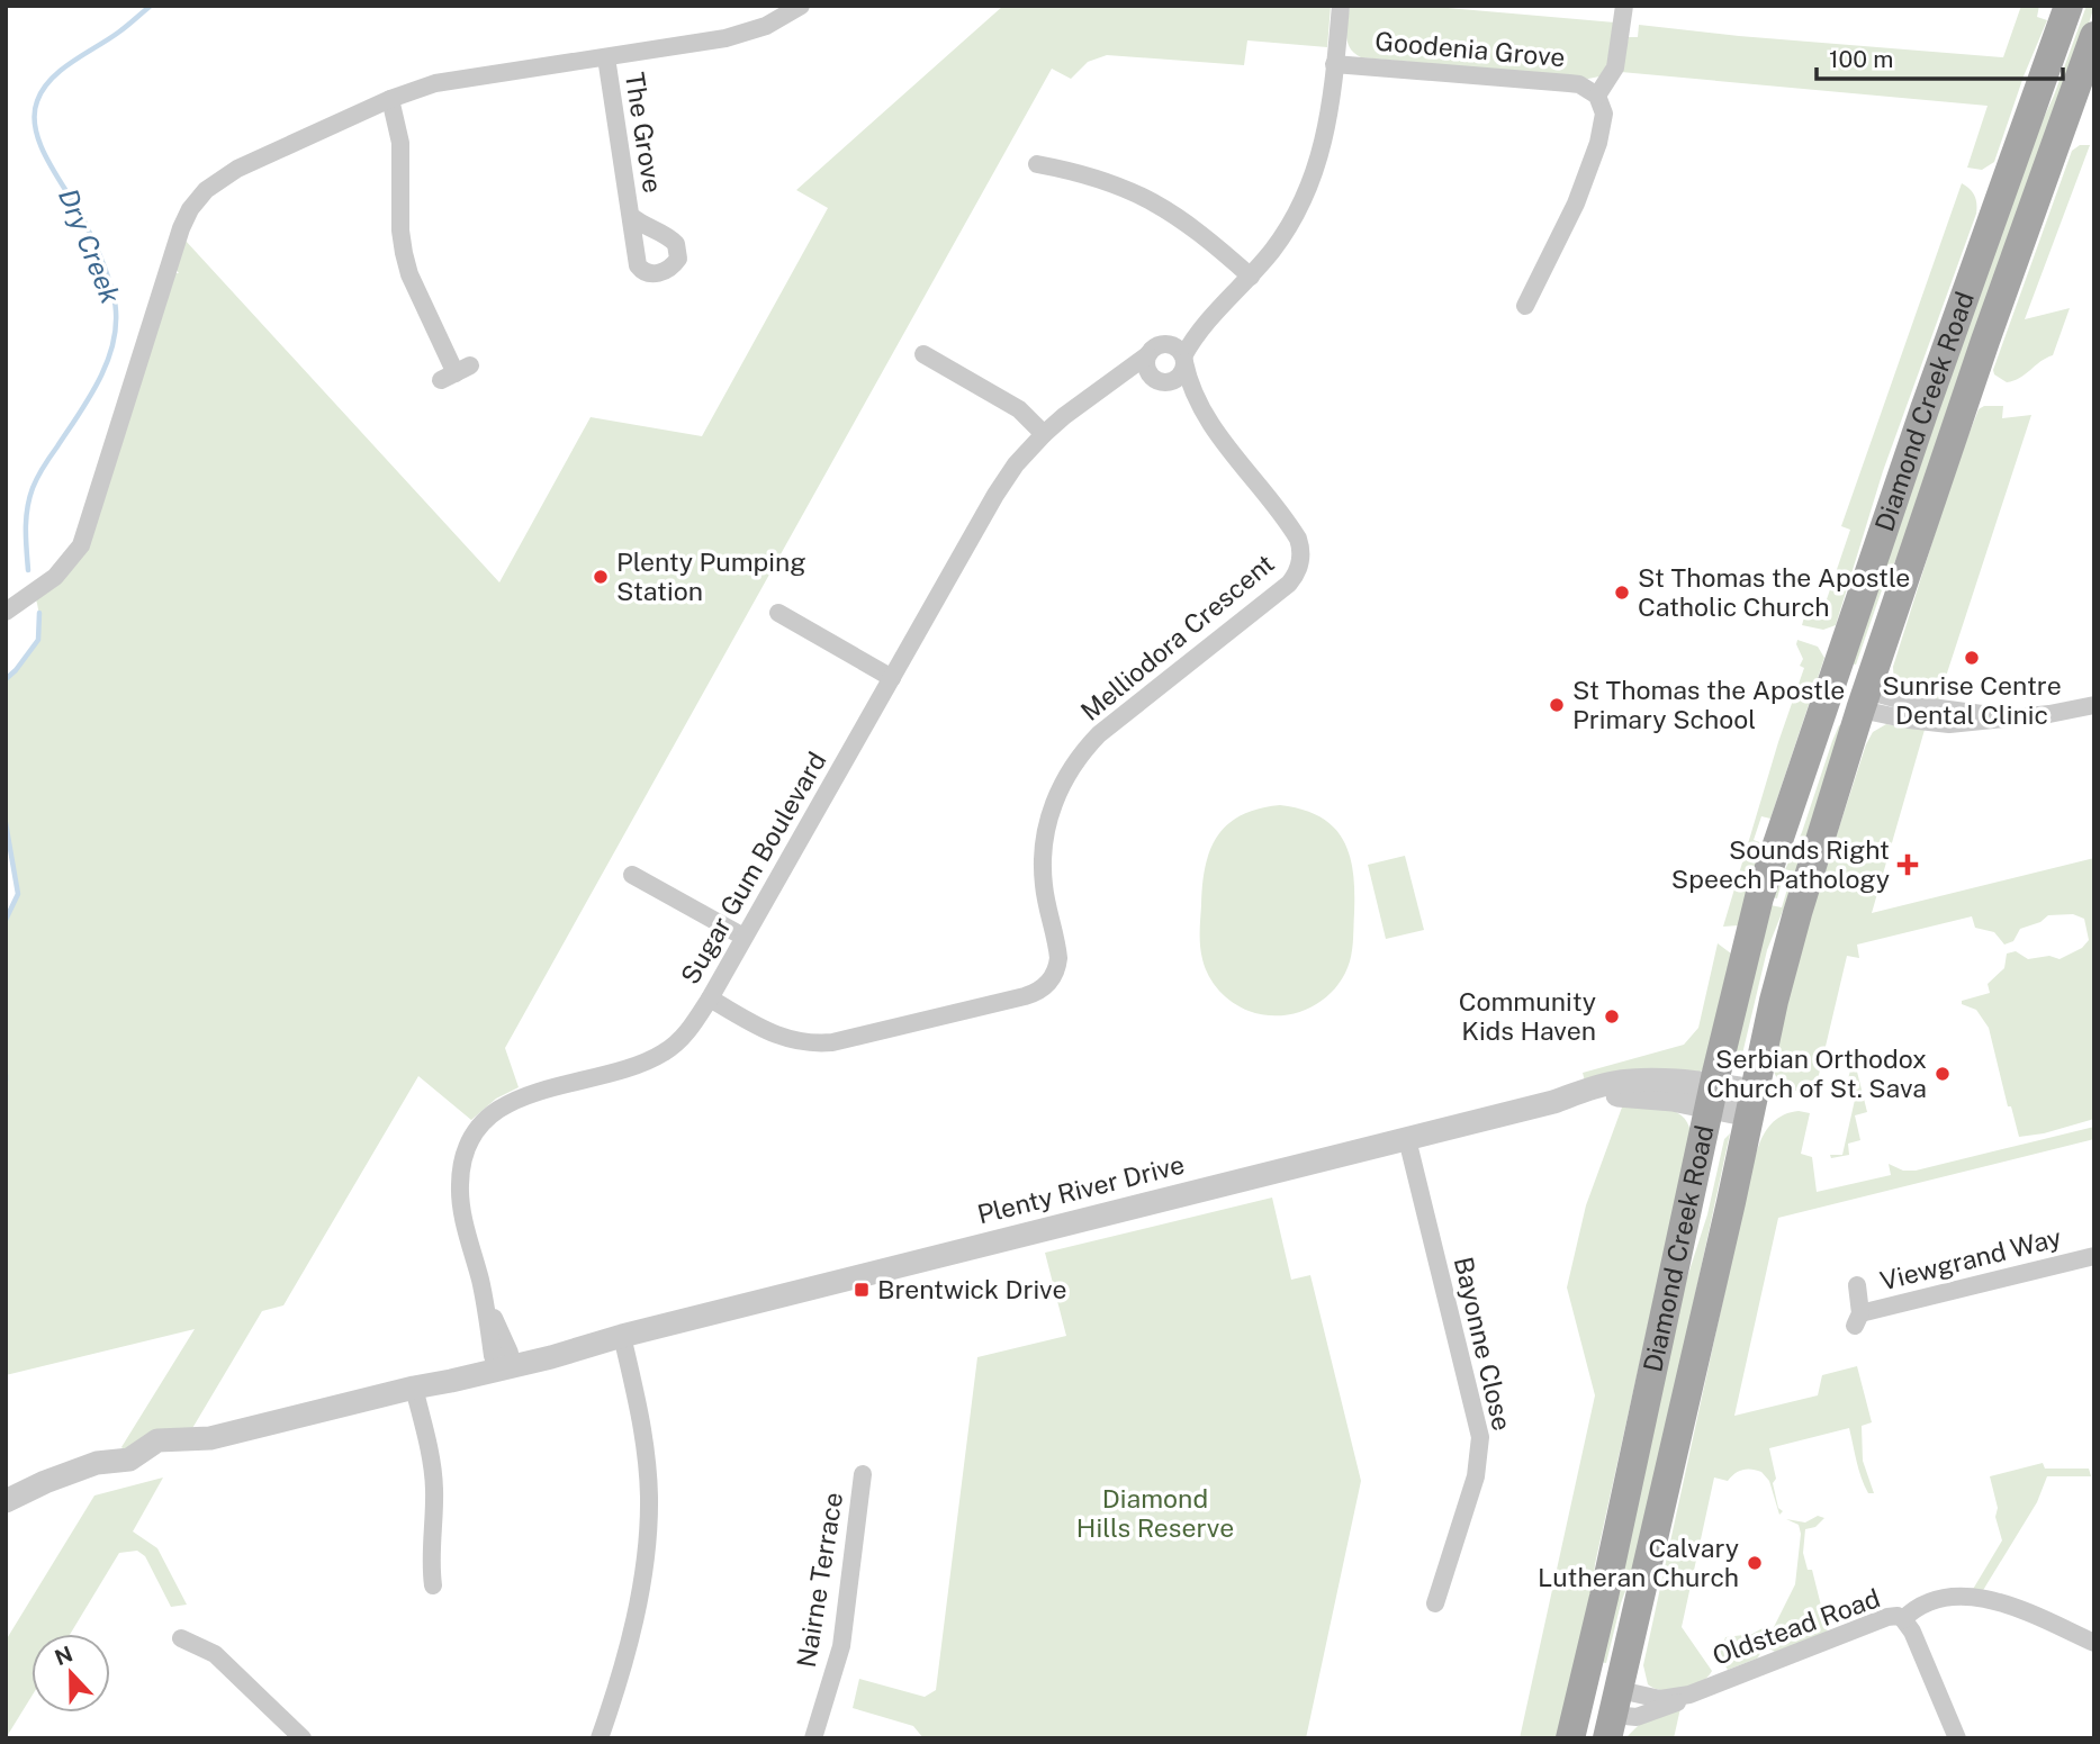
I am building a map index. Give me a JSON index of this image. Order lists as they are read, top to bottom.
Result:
{
  "streets": {
    "main road": ["Diamond Creek Road"],
    "street": [
      "Goodenia Grove",
      "The Grove",
      "Melliodora Crescent",
      "Sugar Gum Boulevard",
      "Plenty River Drive",
      "Viewgrand Way",
      "Bayonne Close",
      "Nairne Terrace",
      "Oldstead Road"
    ]
  },
  "crossings": [
    ["Goodenia Grove", "Sugar Gum Boulevard"],
    ["Diamond Creek Road", "Plenty River Drive"],
    ["Diamond Creek Road", "Oldstead Road"],
    ["Melliodora Crescent", "Sugar Gum Boulevard"],
    ["Sugar Gum Boulevard", "Plenty River Drive"],
    ["Plenty River Drive", "Bayonne Close"]
  ],
  "water": ["Dry Creek"],
  "parks": ["Diamond Hills Reserve"],
  "places": {
    "other": [
      "Plenty Pumping Station",
      "St Thomas the Apostle Catholic Church",
      "Sunrise Centre Dental Clinic",
      "St Thomas the Apostle Primary School",
      "Community Kids Haven",
      "Serbian Orthodox Church of St. Sava",
      "Calvary Lutheran Church"
    ],
    "health": ["Sounds Right Speech Pathology"],
    "transit": ["Brentwick Drive"]
  },
  "scale_bar": "100 m",
  "north": "top"
}
